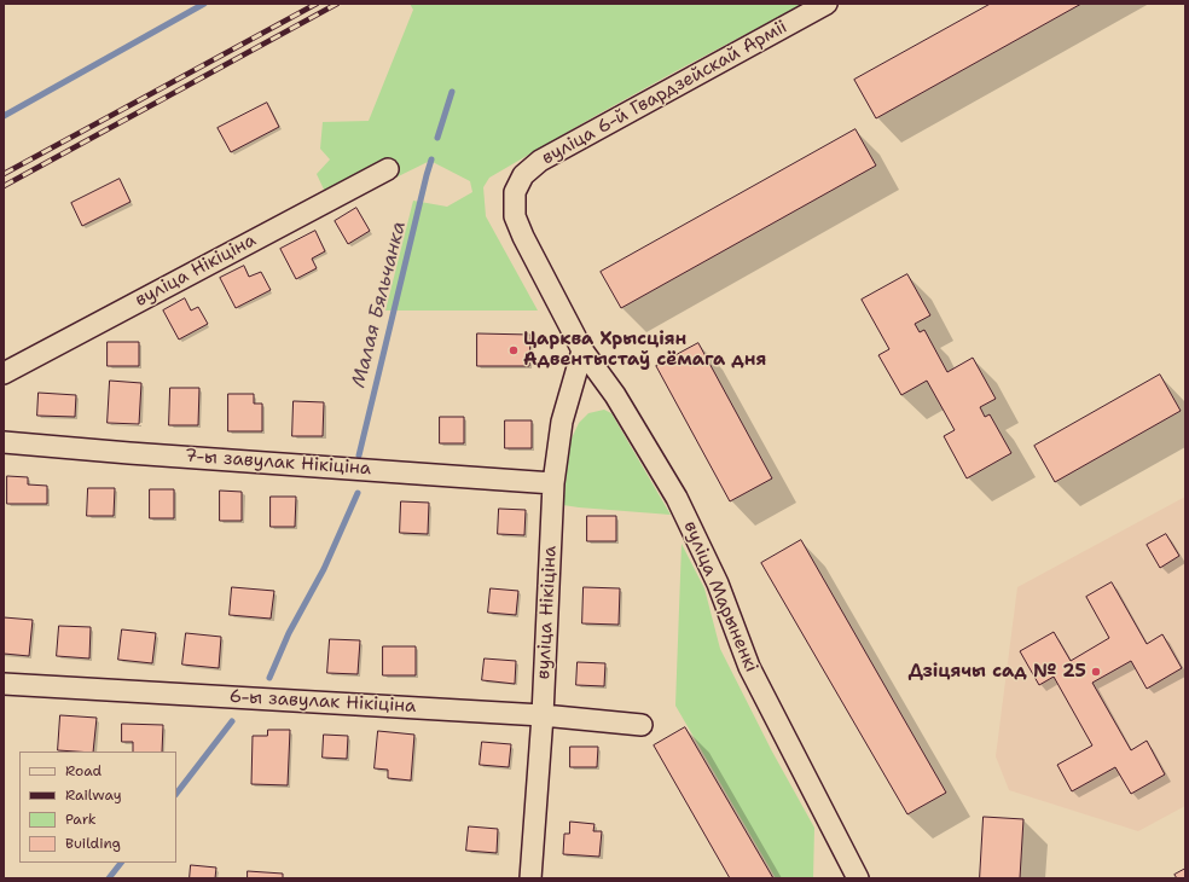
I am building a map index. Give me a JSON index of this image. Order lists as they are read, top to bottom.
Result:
{
  "streets": {
    "street": [
      "вуліца 6-й Гвардзейскай Арміі",
      "вуліца Нікіціна",
      "7-ы завулак Нікіціна",
      "вуліца Марыненкі",
      "6-ы завулак Нікіціна"
    ]
  },
  "crossings": [
    ["вуліца 6-й Гвардзейскай Арміі", "вуліца Марыненкі"],
    ["вуліца Нікіціна", "7-ы завулак Нікіціна"],
    ["вуліца Нікіціна", "вуліца Марыненкі"],
    ["вуліца Нікіціна", "6-ы завулак Нікіціна"]
  ],
  "water": ["Малая Бяльчанка"],
  "places": ["Царква Хрысціян Адвентыстаў сёмага дня", "Дзіцячы сад № 25"],
  "legend": [
    "Road",
    "Railway",
    "Park",
    "Building"
  ]
}
